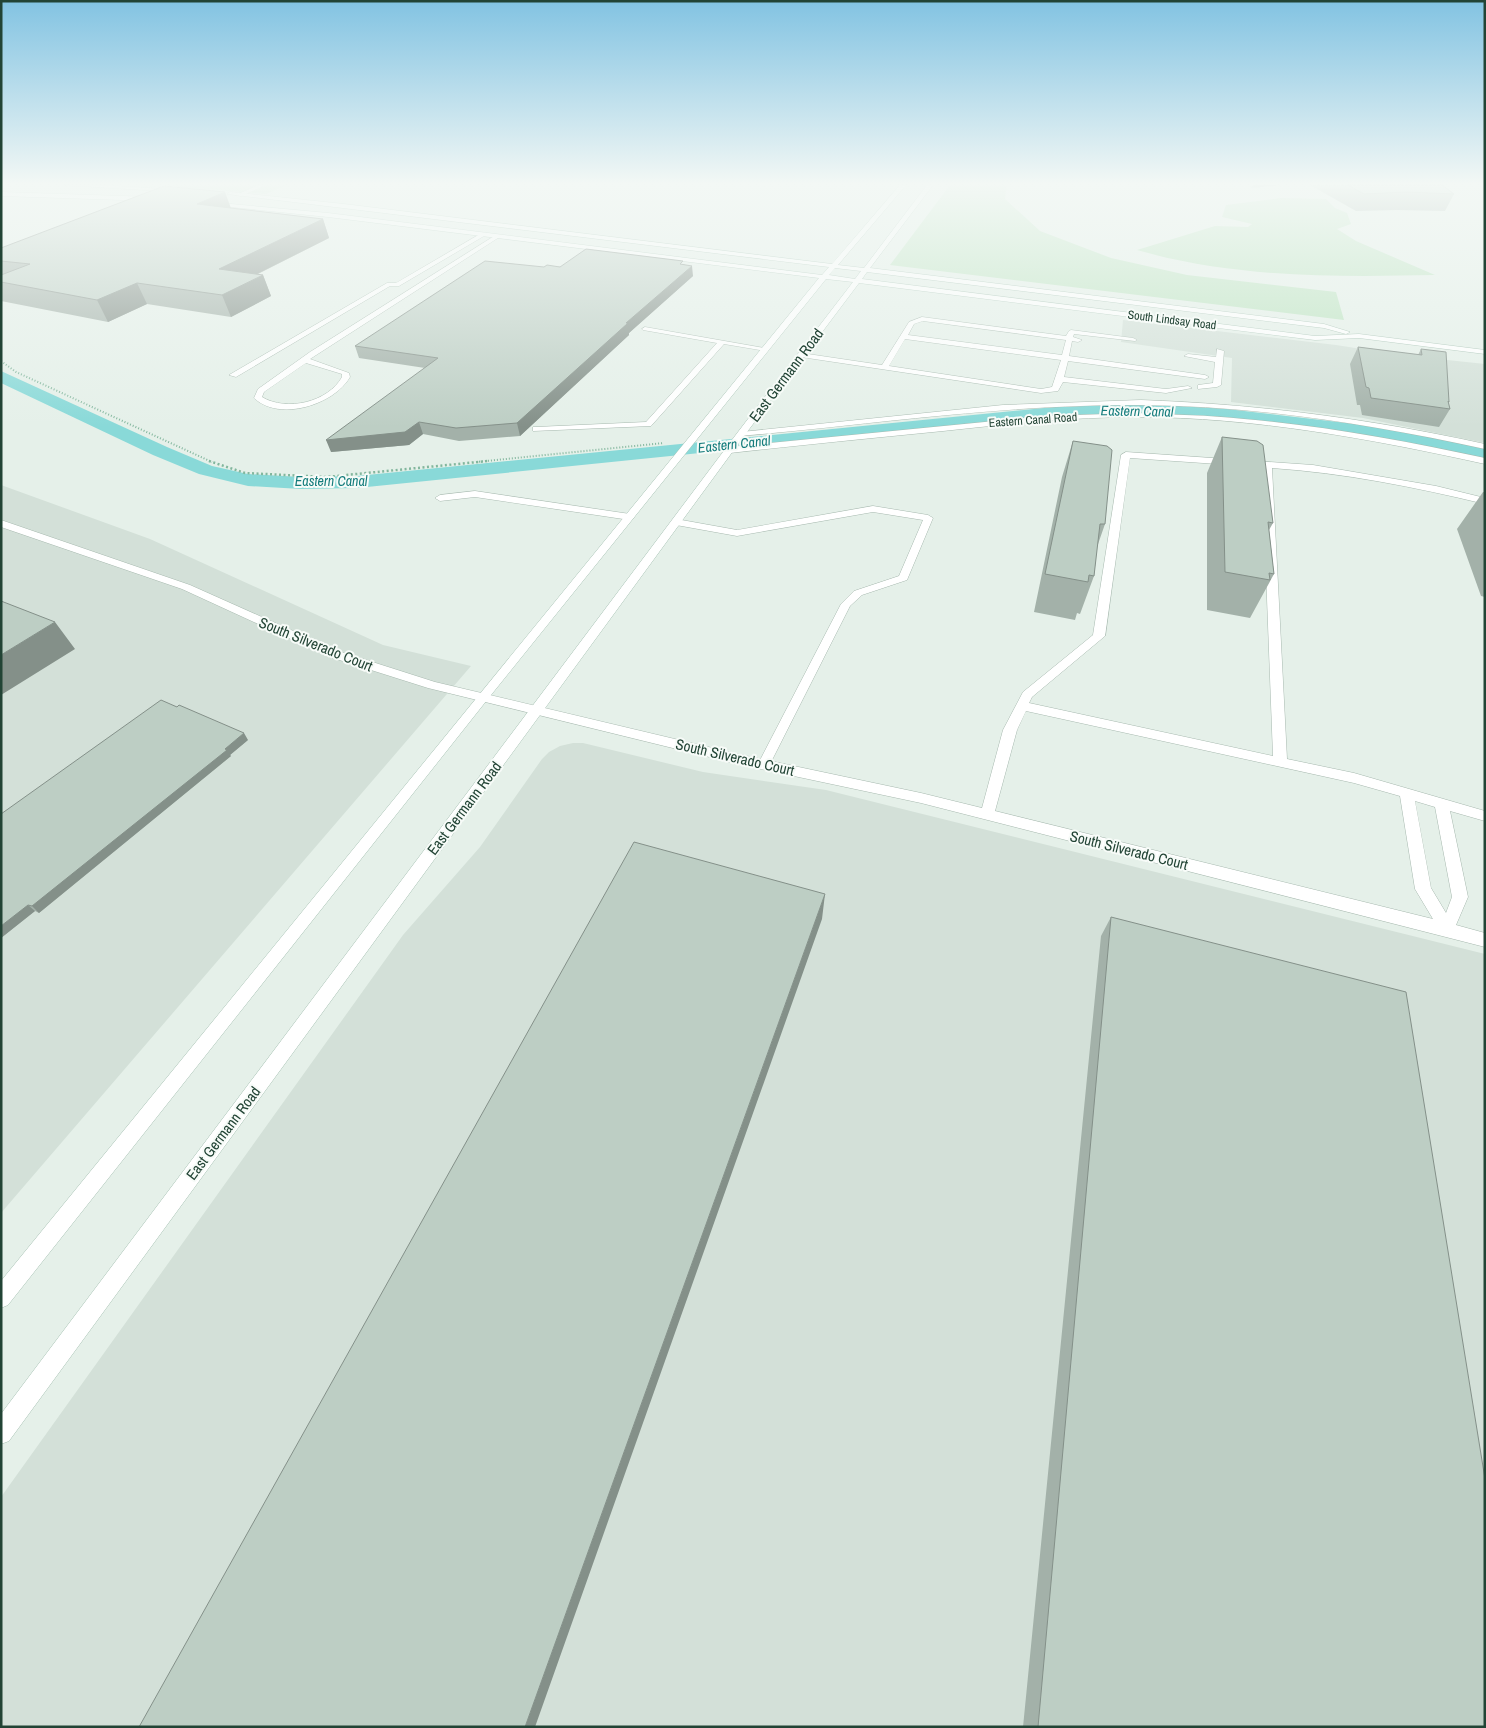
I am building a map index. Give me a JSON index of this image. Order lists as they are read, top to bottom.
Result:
{
  "streets": {
    "main road": ["South Lindsay Road", "East Germann Road", "South Silverado Court"],
    "lane": ["Eastern Canal Road"]
  },
  "crossings": [
    ["South Lindsay Road", "East Germann Road"],
    ["East Germann Road", "Eastern Canal Road"],
    ["East Germann Road", "South Silverado Court"]
  ],
  "water": ["Eastern Canal"]
}
